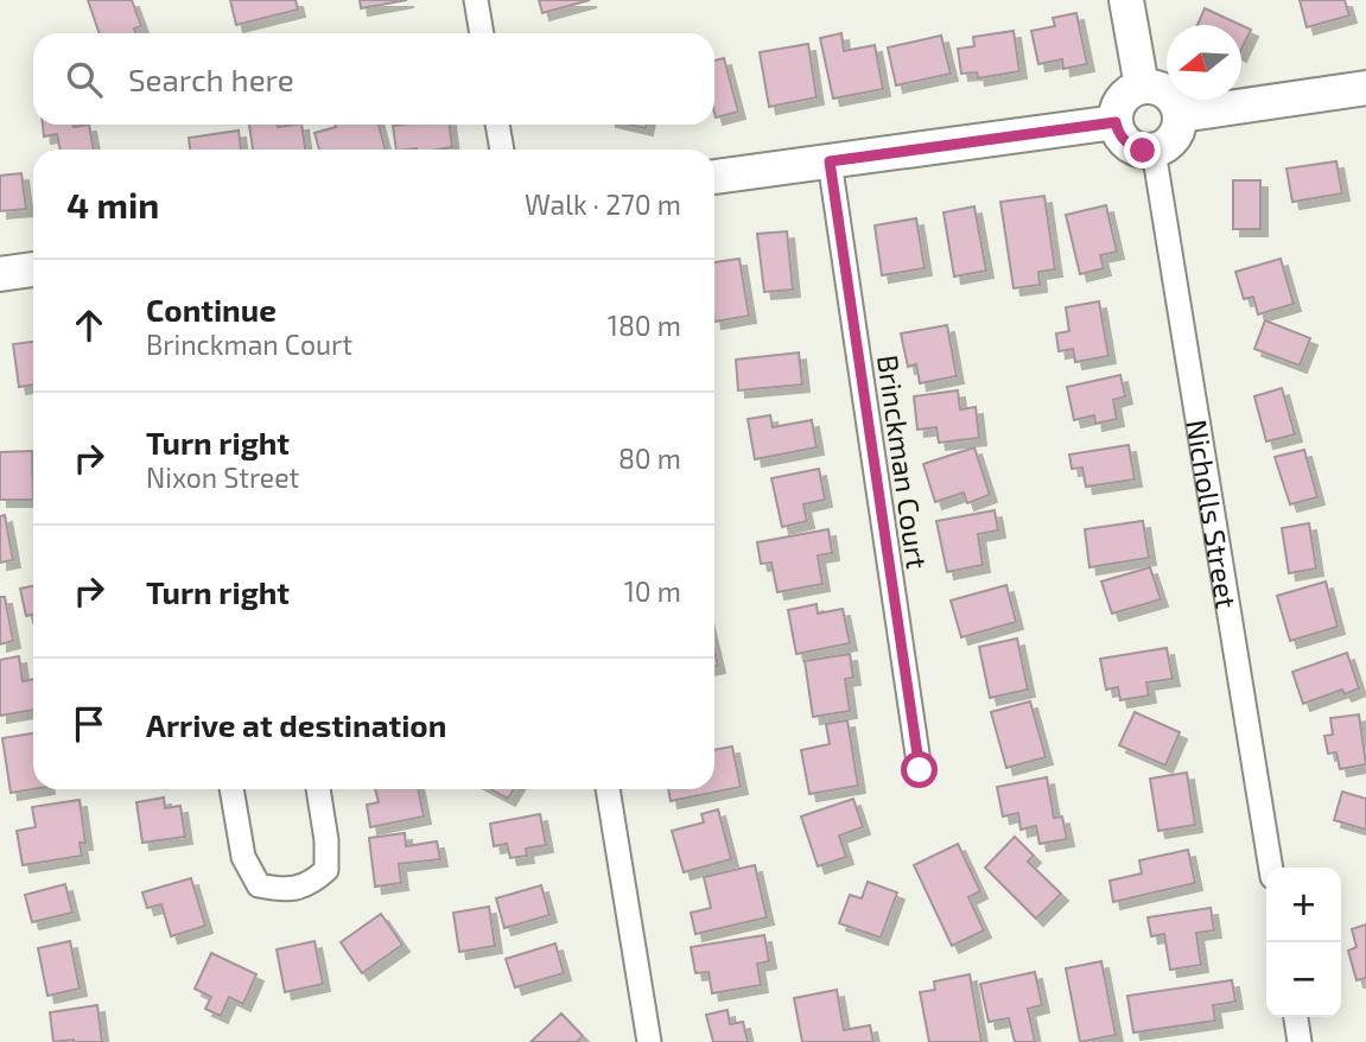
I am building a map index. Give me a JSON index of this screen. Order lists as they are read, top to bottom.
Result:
{
  "streets": {
    "street": ["Brinckman Court", "Nicholls Street"]
  },
  "north": "left",
  "page": {
    "search": "Search here",
    "heading": ["4 min", "Walk · 270 m"],
    "list": [
      ["Continue", "Brinckman Court", "180 m"],
      ["Turn right", "Nixon Street", "80 m"],
      ["Turn right", "10 m"],
      "Arrive at destination"
    ],
    "map_buttons": ["+", "−"]
  }
}
